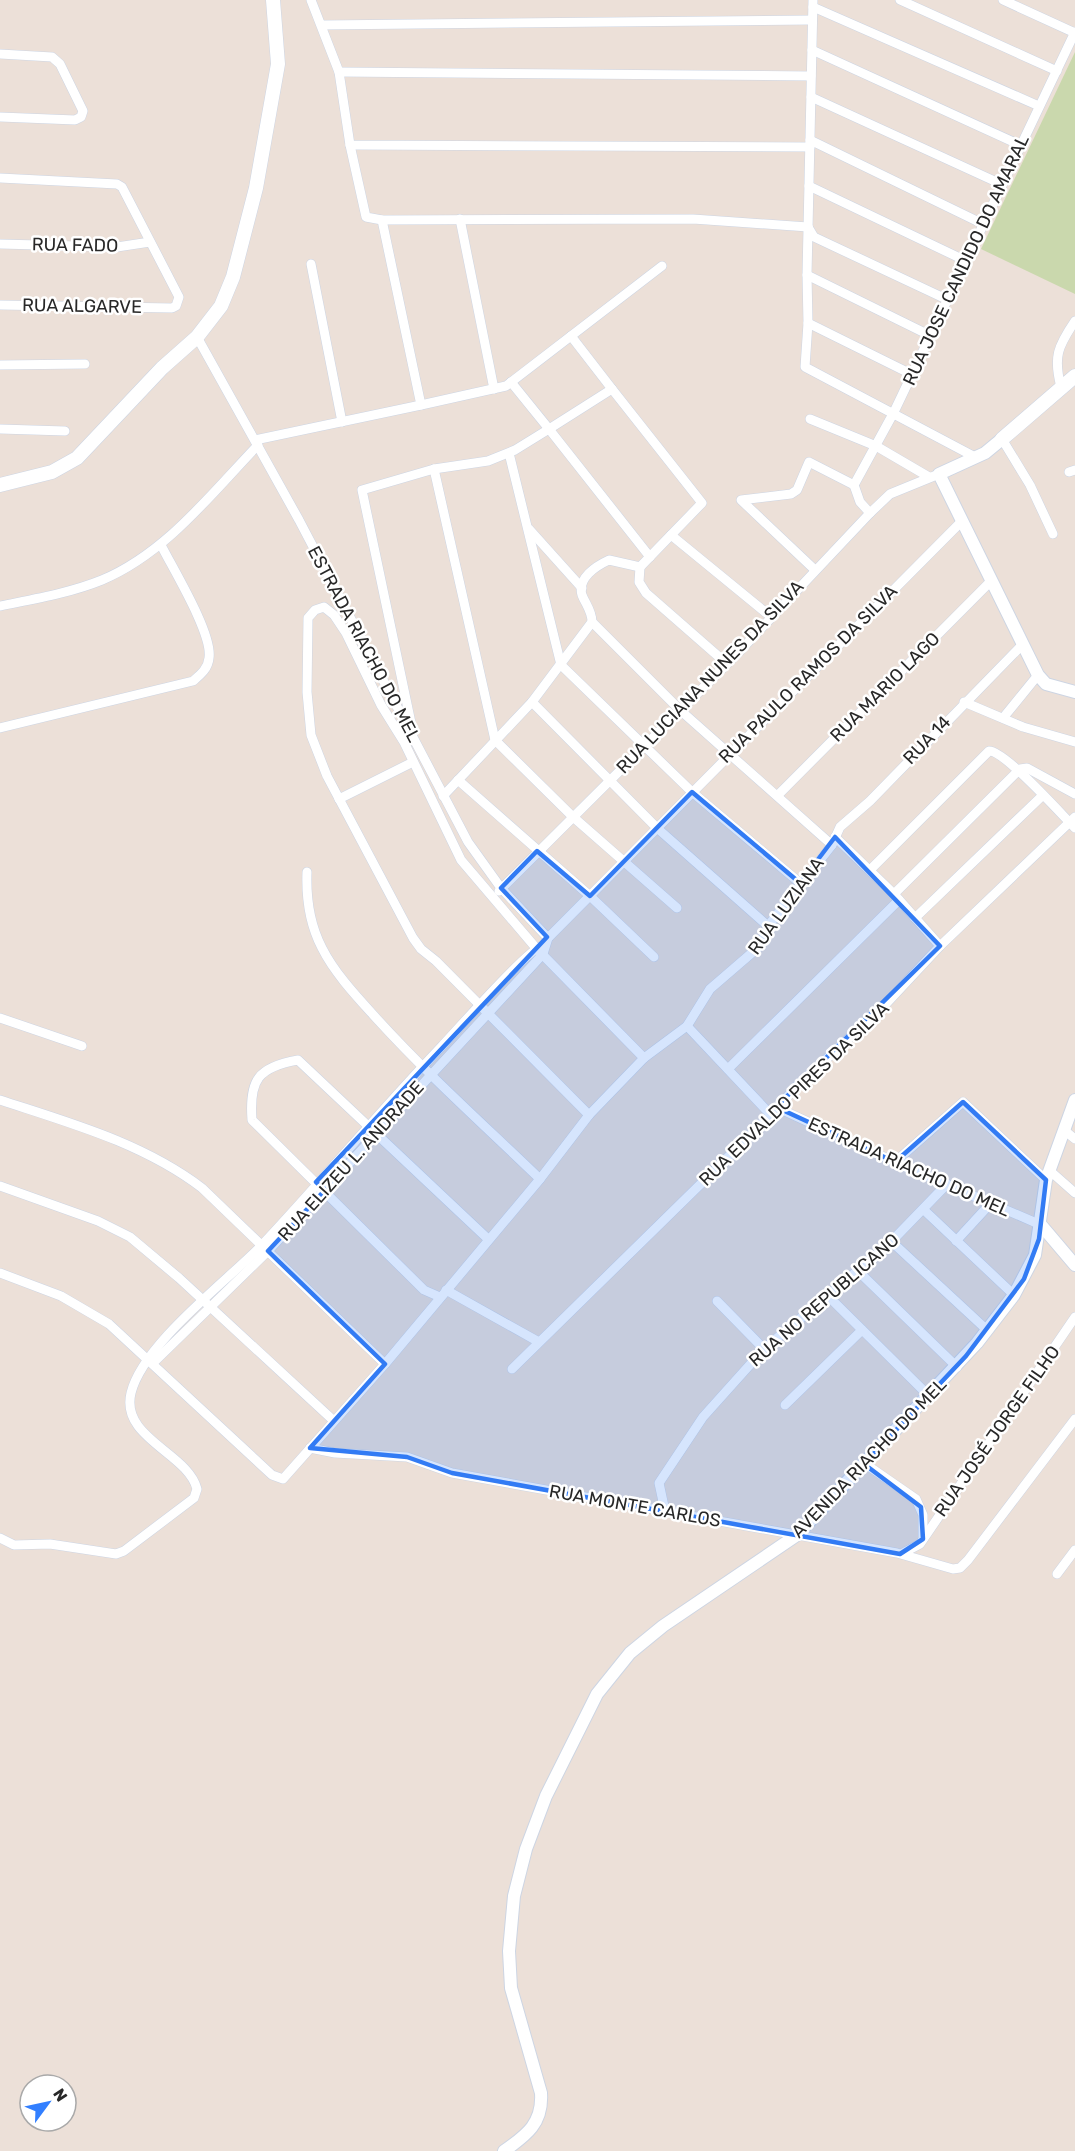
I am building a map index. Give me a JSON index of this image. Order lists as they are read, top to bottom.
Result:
{
  "streets": {
    "street": [
      "RUA FADO",
      "RUA JOSE CANDIDO DO AMARAL",
      "RUA ALGARVE",
      "ESTRADA RIACHO DO MEL",
      "RUA PAULO RAMOS DA SILVA",
      "RUA LUCIANA NUNES DA SILVA",
      "RUA MARIO LAGO",
      "RUA 14",
      "RUA LUZIANA",
      "RUA EDVALDO PIRES DA SILVA",
      "RUA ELIZEU L. ANDRADE",
      "RUA NO REPUBLICANO",
      "RUA JOSÉ JORGE FILHO",
      "AVENIDA RIACHO DO MEL",
      "RUA MONTE CARLOS"
    ]
  },
  "crossings": [
    ["RUA FADO", "RUA ALGARVE"],
    ["ESTRADA RIACHO DO MEL", "RUA PAULO RAMOS DA SILVA"],
    ["ESTRADA RIACHO DO MEL", "RUA LUCIANA NUNES DA SILVA"],
    ["ESTRADA RIACHO DO MEL", "RUA LUZIANA"],
    ["ESTRADA RIACHO DO MEL", "RUA EDVALDO PIRES DA SILVA"],
    ["ESTRADA RIACHO DO MEL", "RUA ELIZEU L. ANDRADE"],
    ["ESTRADA RIACHO DO MEL", "RUA NO REPUBLICANO"],
    ["ESTRADA RIACHO DO MEL", "AVENIDA RIACHO DO MEL"],
    ["RUA PAULO RAMOS DA SILVA", "RUA ELIZEU L. ANDRADE"],
    ["RUA 14", "RUA LUZIANA"],
    ["RUA NO REPUBLICANO", "RUA MONTE CARLOS"],
    ["RUA JOSÉ JORGE FILHO", "RUA MONTE CARLOS"],
    ["AVENIDA RIACHO DO MEL", "RUA MONTE CARLOS"]
  ],
  "north": "top right"
}
